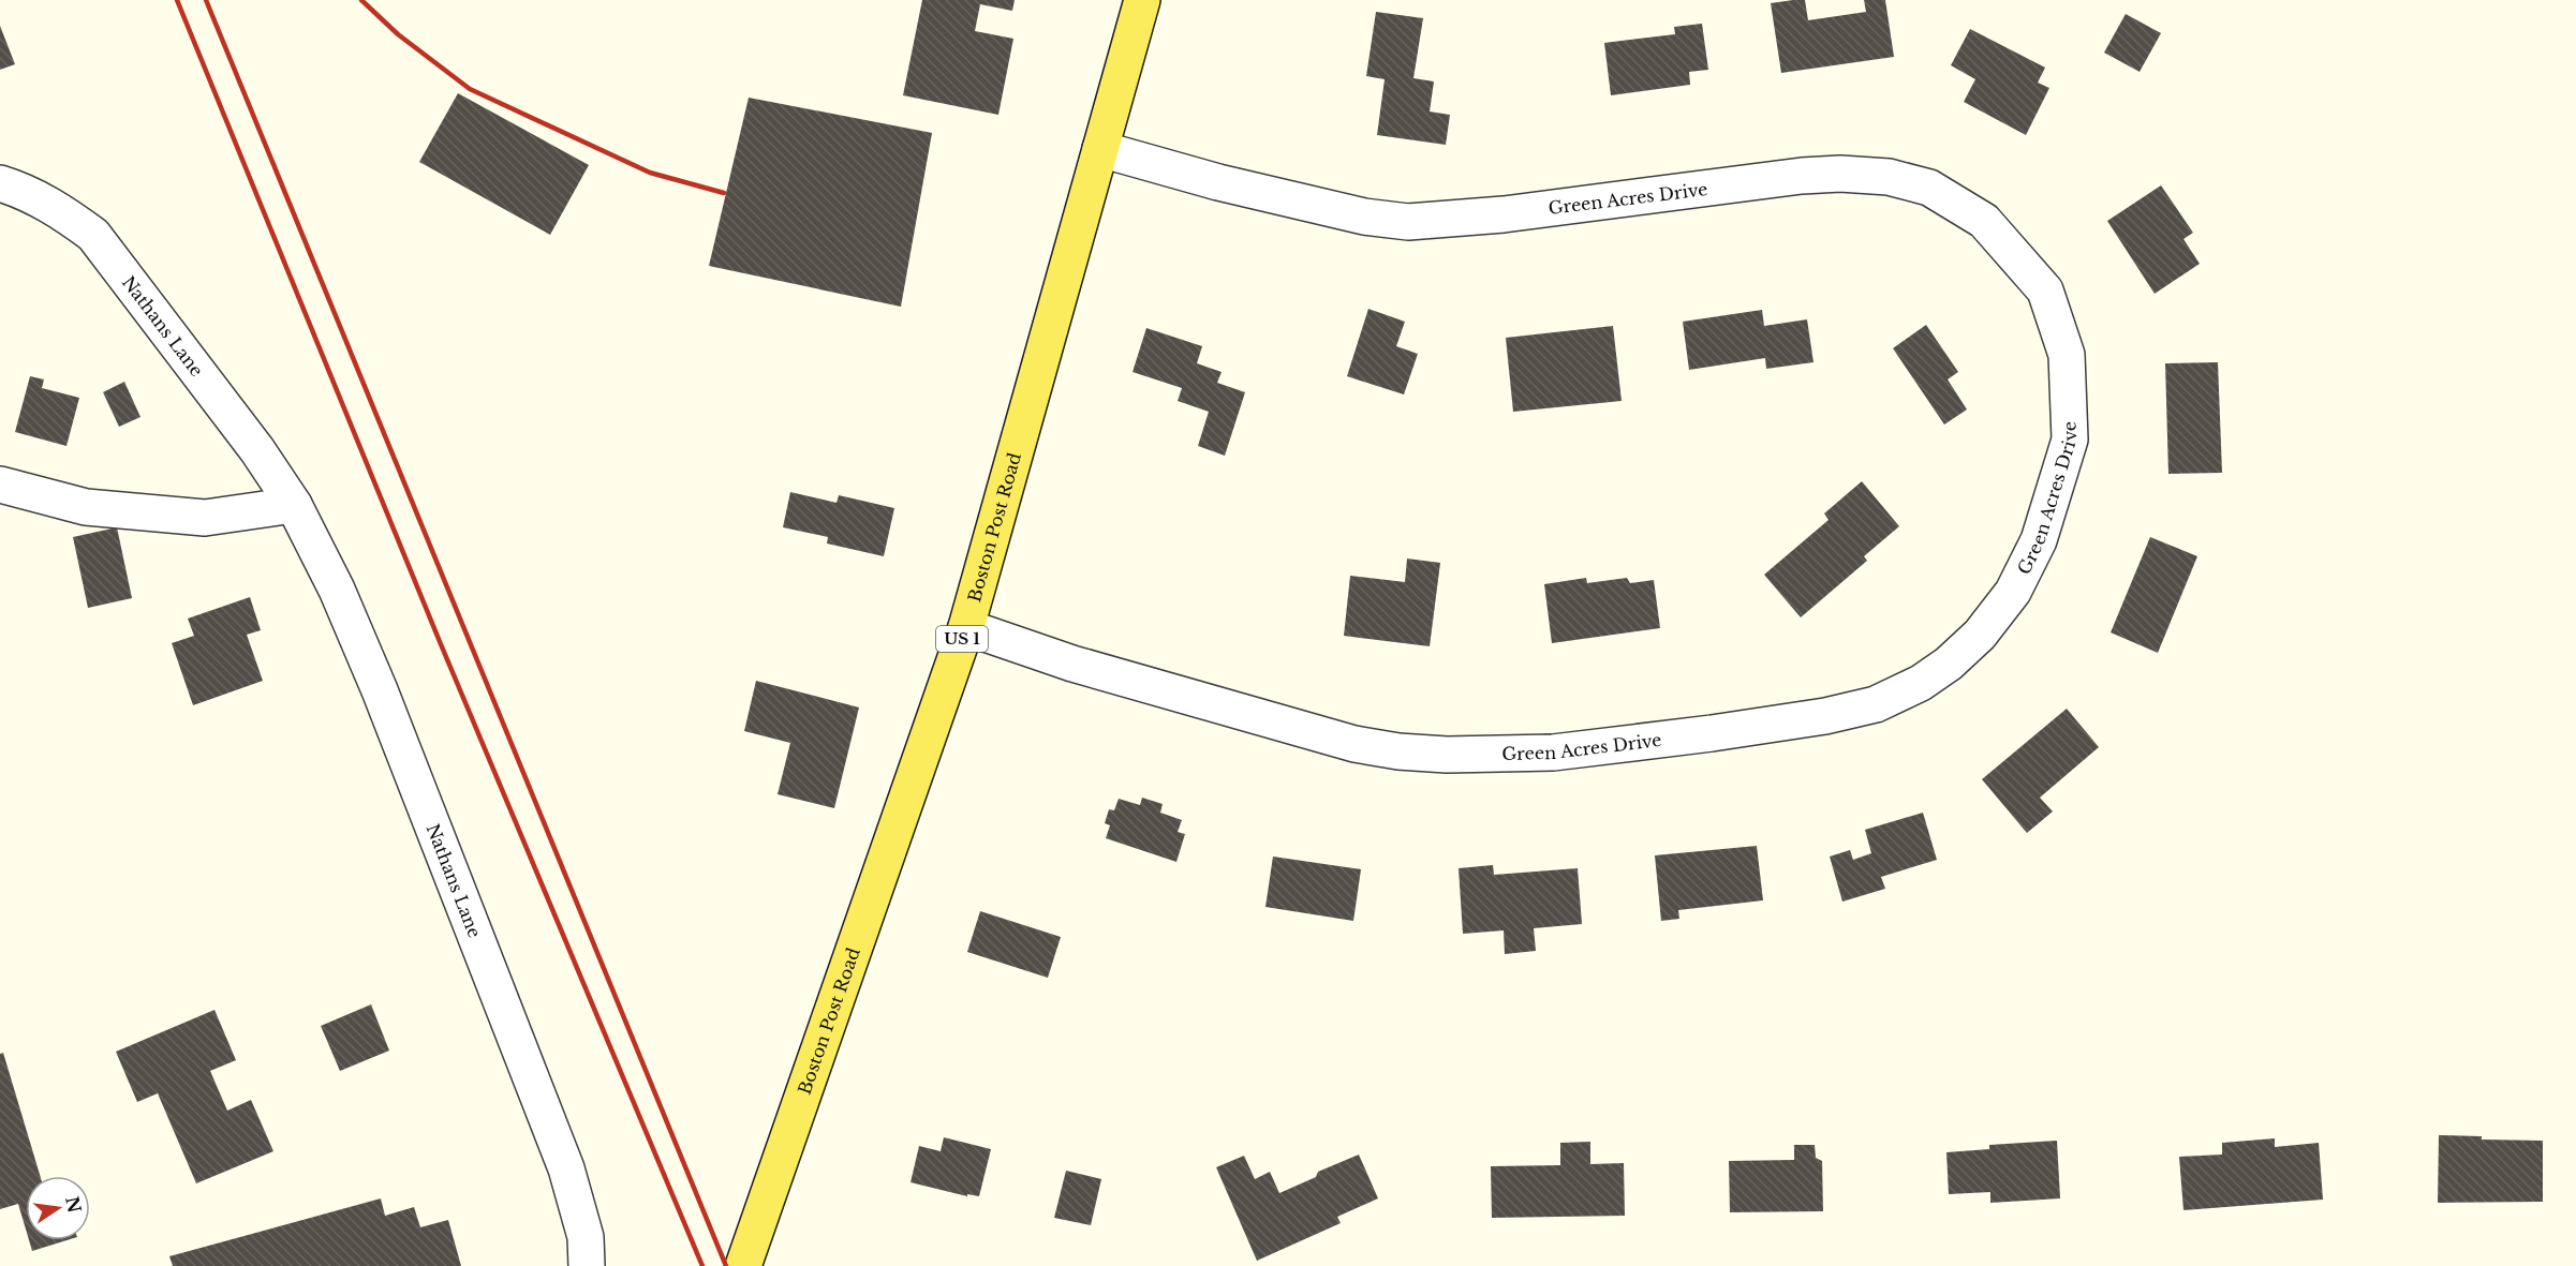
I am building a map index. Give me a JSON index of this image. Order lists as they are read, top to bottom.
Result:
{
  "streets": {
    "main road": ["Boston Post Road", "US 1"],
    "street": ["Green Acres Drive", "Nathans Lane"]
  },
  "crossings": [
    ["Green Acres Drive", "Boston Post Road"]
  ],
  "north": "right"
}
